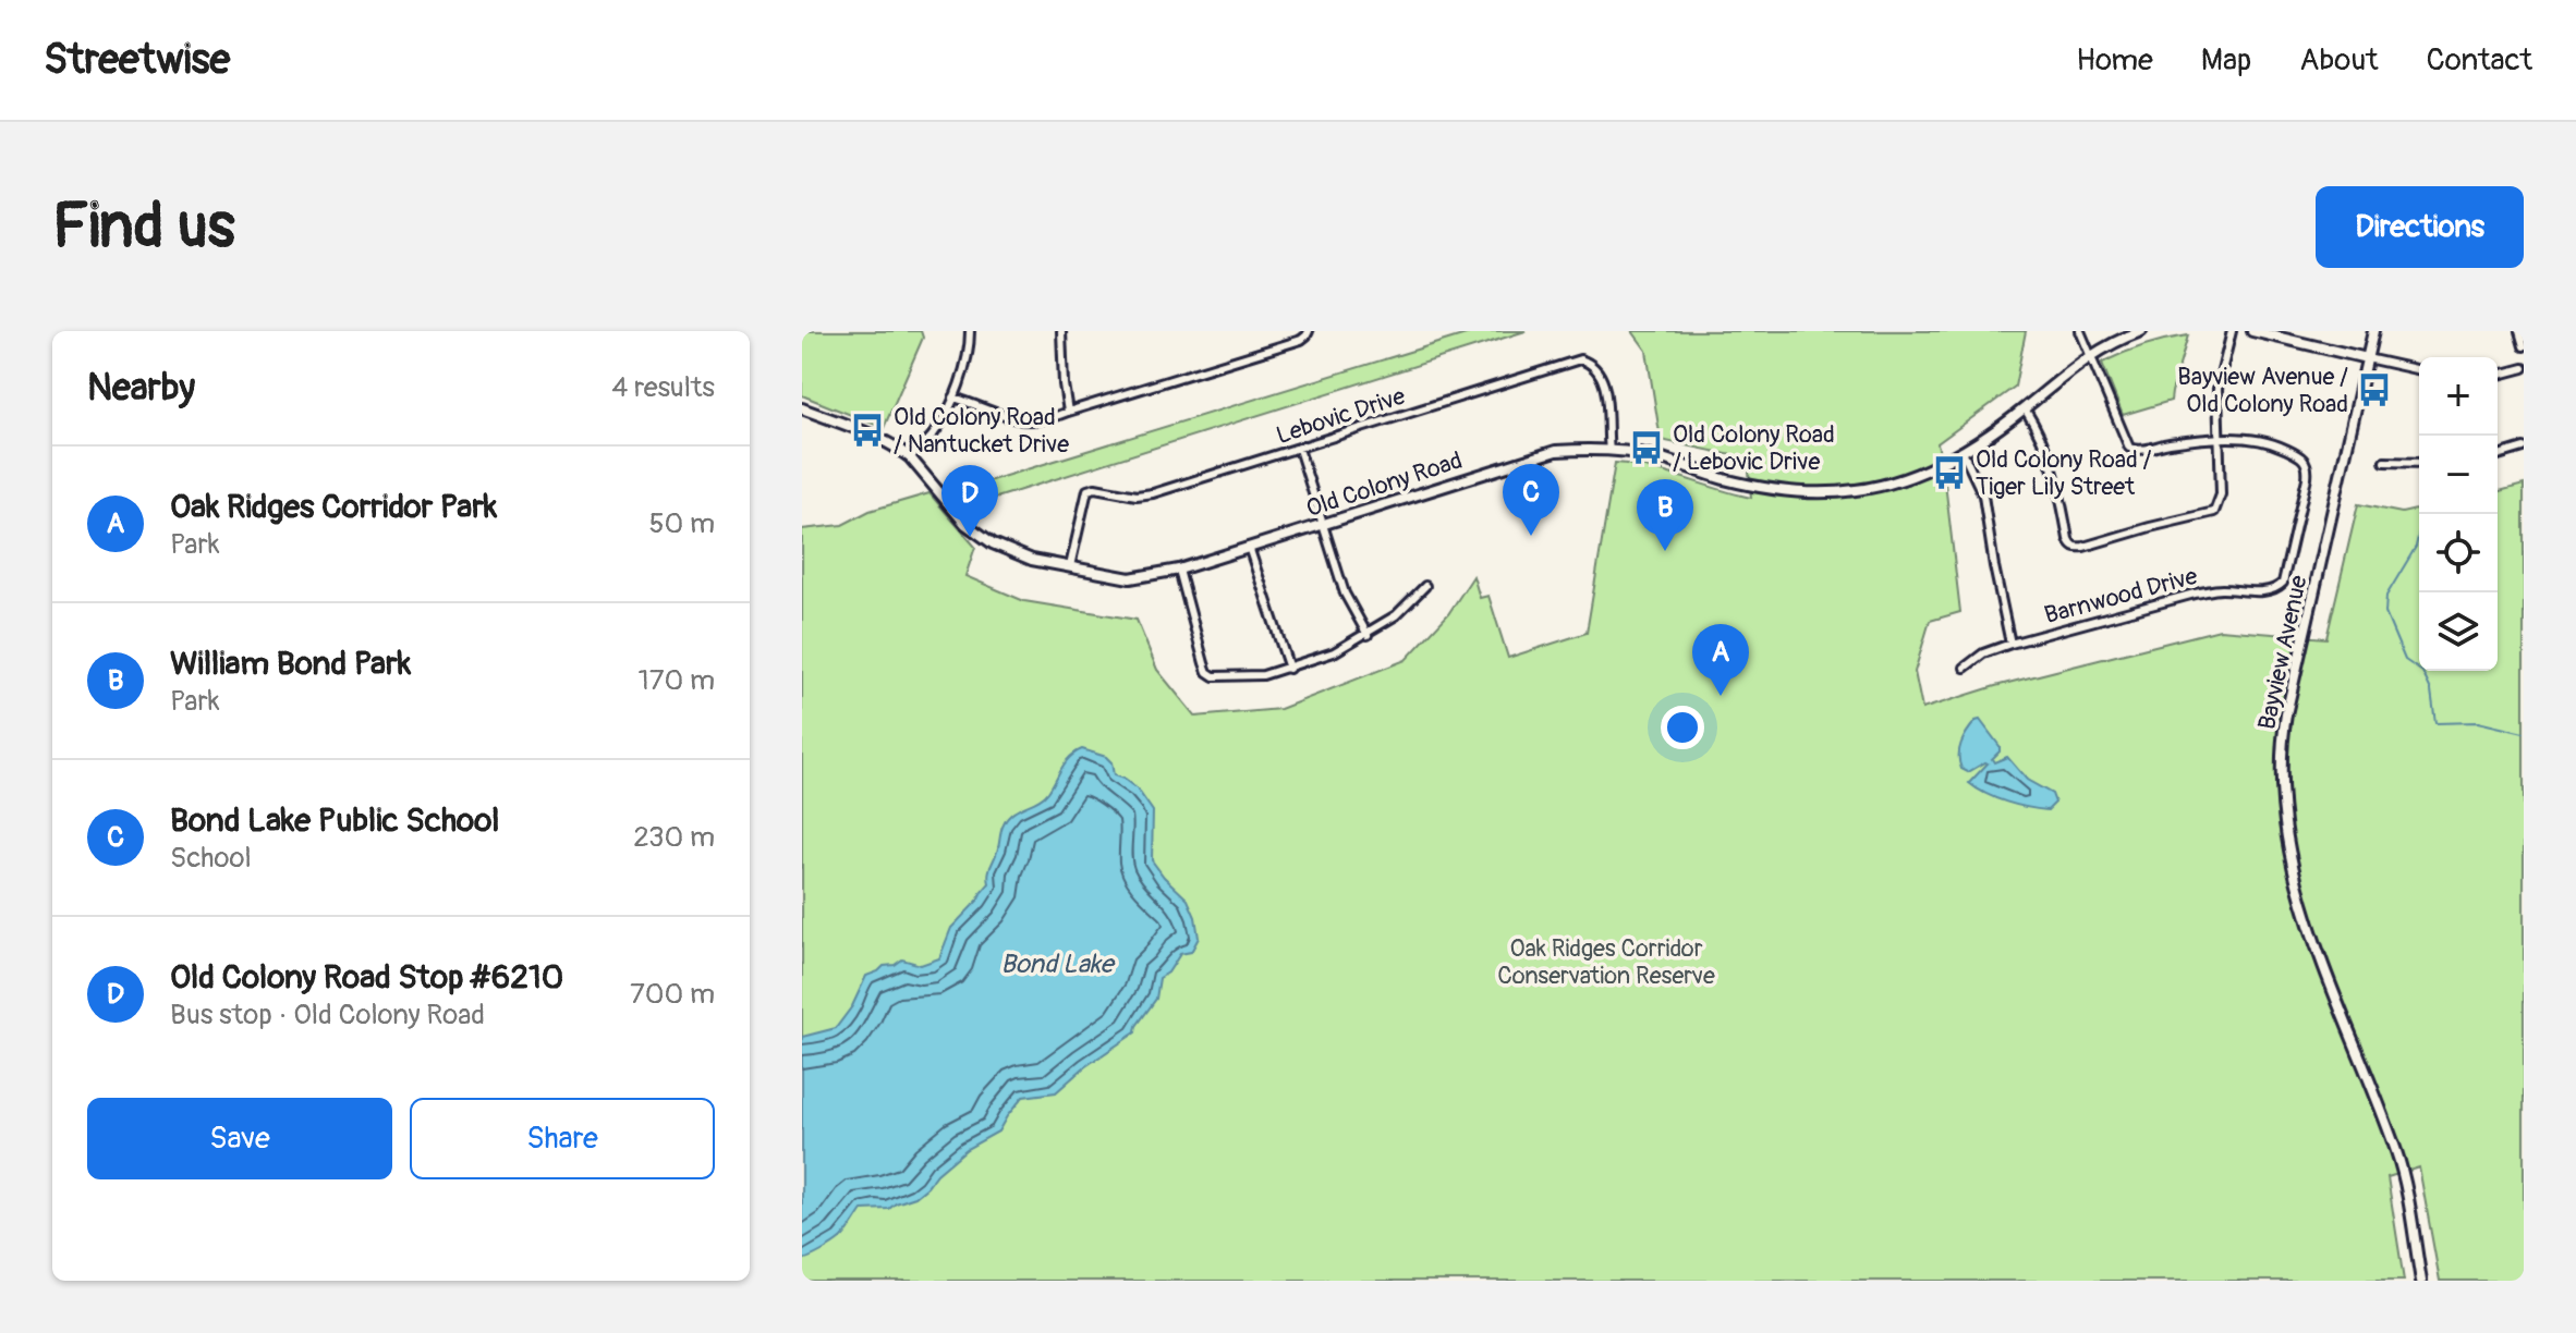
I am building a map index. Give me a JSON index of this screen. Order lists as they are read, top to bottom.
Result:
{
  "streets": {
    "street": [
      "Lebovic Drive",
      "Old Colony Road",
      "Barnwood Drive",
      "Bayview Avenue"
    ]
  },
  "crossings": [
    ["Lebovic Drive", "Old Colony Road"]
  ],
  "water": ["Bond Lake"],
  "parks": ["Oak Ridges Corridor Conservation Reserve"],
  "places": {
    "bus stop": [
      "Bayview Avenue / Old Colony Road",
      "Old Colony Road / Nantucket Drive",
      "Old Colony Road / Lebovic Drive",
      "Old Colony Road / Tiger Lily Street"
    ]
  },
  "page": {
    "header": "Streetwise",
    "nav": [
      "Home",
      "Map",
      "About",
      "Contact"
    ],
    "buttons": [
      "Directions",
      ["Save", "Share"]
    ],
    "title": "Find us",
    "heading": ["Nearby", "4 results"],
    "map_buttons": ["+", "−"],
    "list": [
      {
        "mark": "A",
        "name": "Oak Ridges Corridor Park",
        "note": "Park",
        "value": "50 m"
      },
      {
        "mark": "B",
        "name": "William Bond Park",
        "note": "Park",
        "value": "170 m"
      },
      {
        "mark": "C",
        "name": "Bond Lake Public School",
        "note": "School",
        "value": "230 m"
      },
      {
        "mark": "D",
        "name": "Old Colony Road Stop #6210",
        "note": "Bus stop · Old Colony Road",
        "value": "700 m"
      }
    ],
    "pins": [
      "C",
      "D",
      "B",
      "A"
    ]
  }
}
